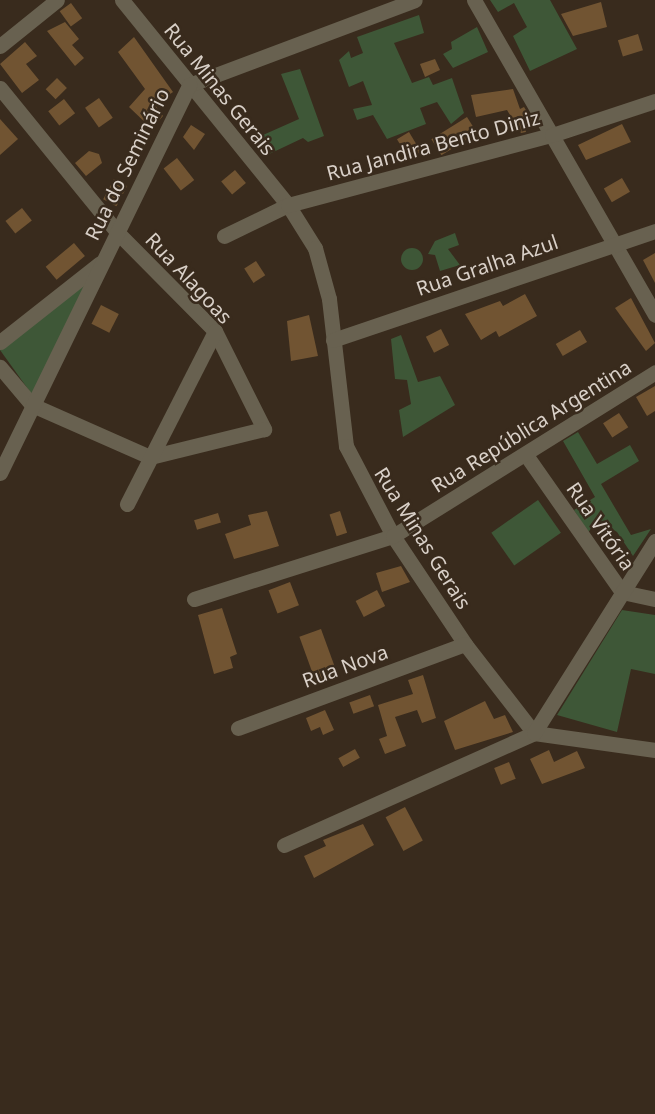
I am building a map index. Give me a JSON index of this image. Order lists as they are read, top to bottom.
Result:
{
  "streets": {
    "street": [
      "Rua Minas Gerais",
      "Rua Jandira Bento Diniz",
      "Rua do Seminário",
      "Rua Gralha Azul",
      "Rua Alagoas",
      "Rua República Argentina",
      "Rua Vitória",
      "Rua Nova"
    ]
  },
  "crossings": [
    ["Rua Minas Gerais", "Rua Jandira Bento Diniz"],
    ["Rua Minas Gerais", "Rua do Seminário"],
    ["Rua Minas Gerais", "Rua Gralha Azul"],
    ["Rua Minas Gerais", "Rua República Argentina"],
    ["Rua Minas Gerais", "Rua Nova"],
    ["Rua do Seminário", "Rua Alagoas"],
    ["Rua República Argentina", "Rua Vitória"]
  ]
}
